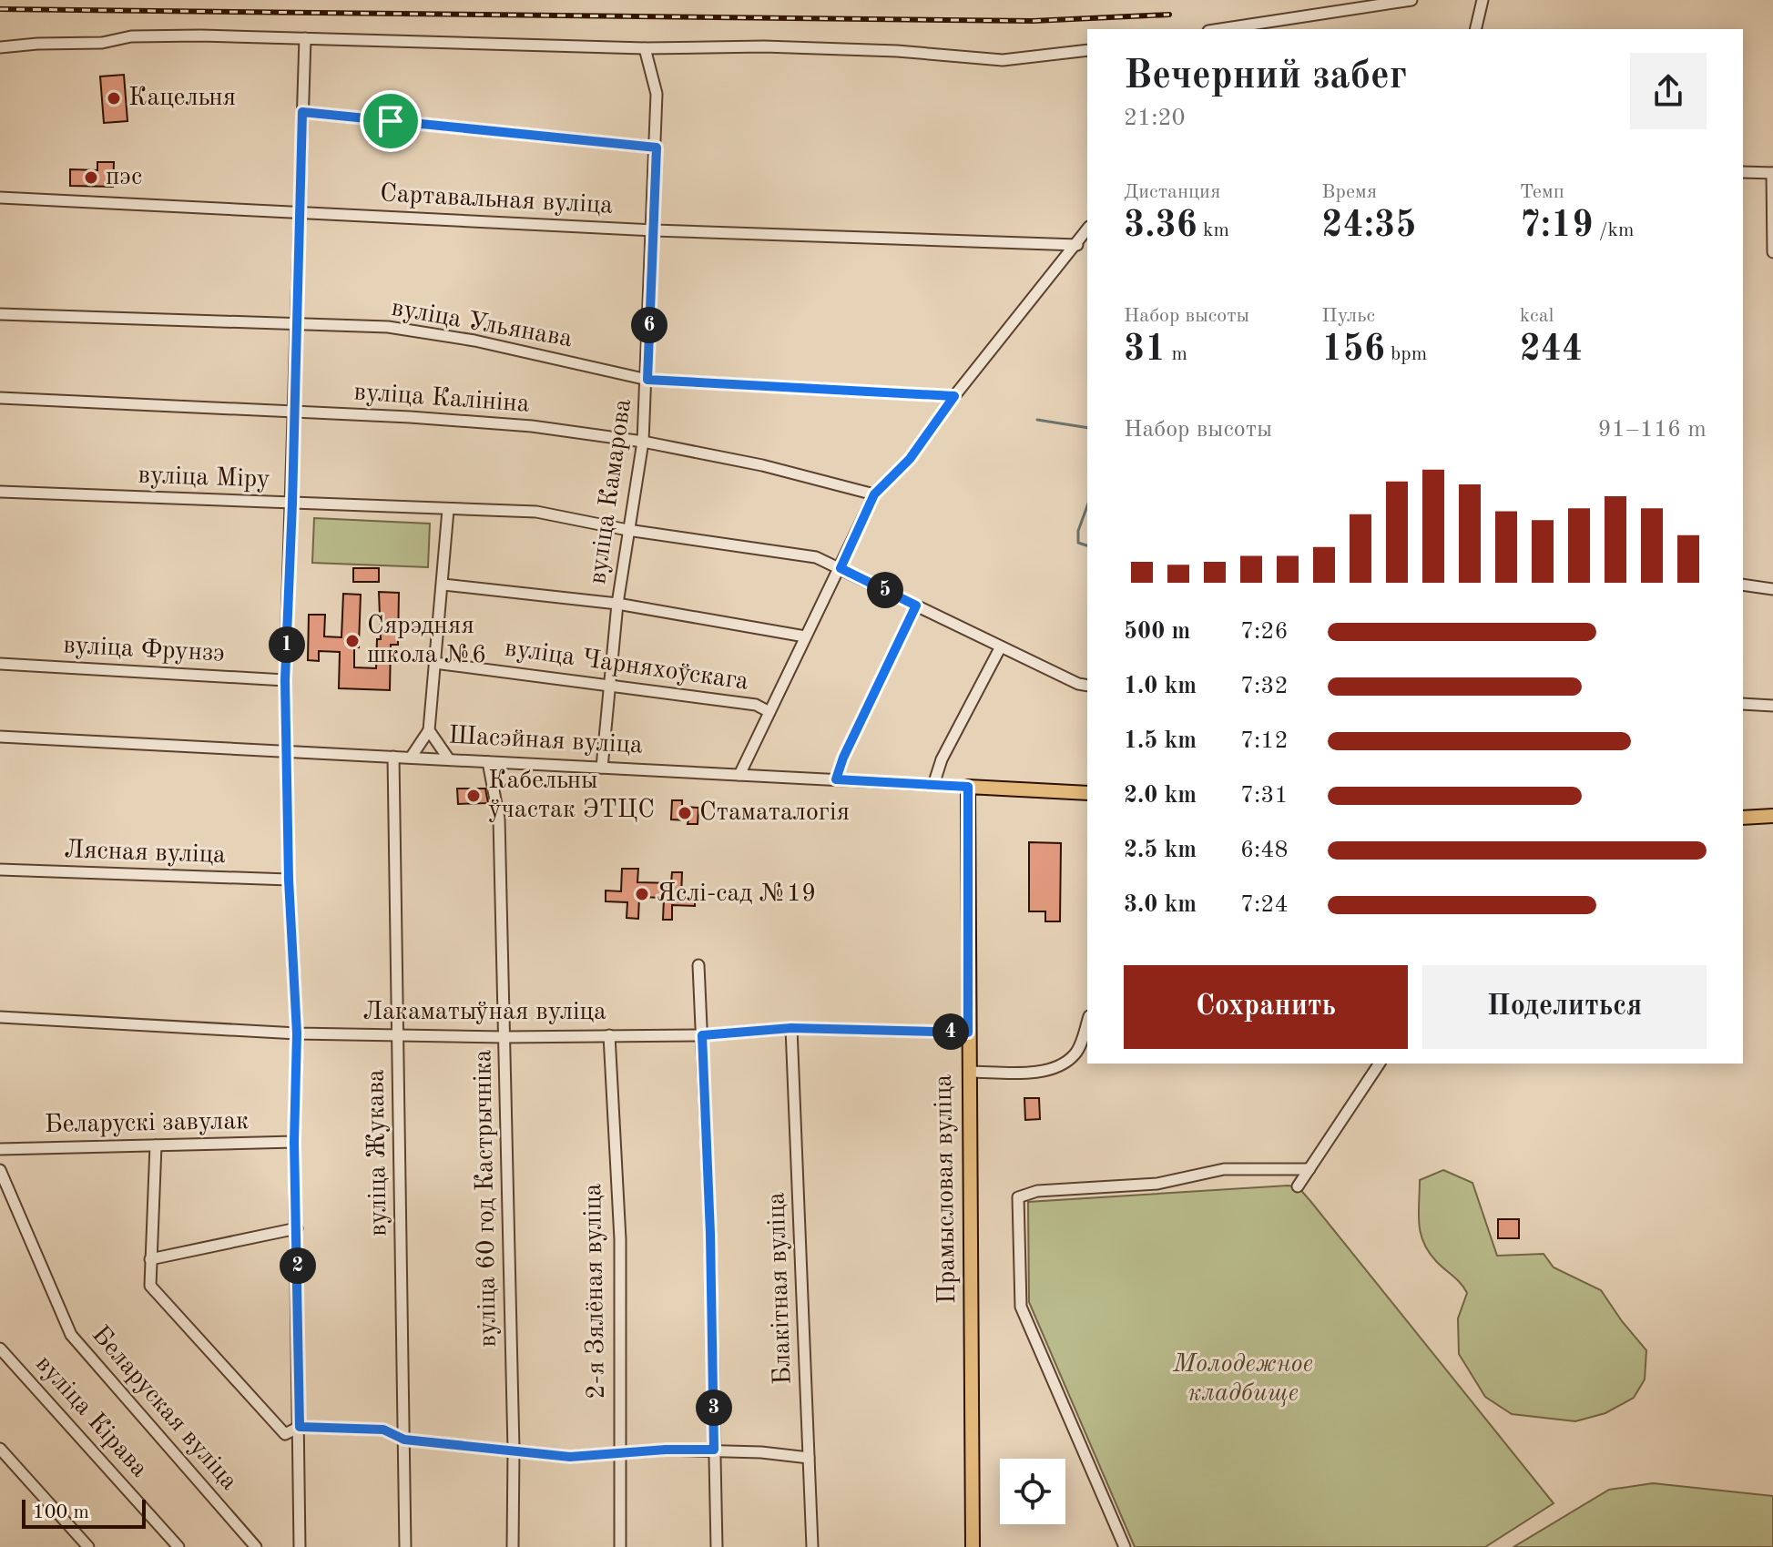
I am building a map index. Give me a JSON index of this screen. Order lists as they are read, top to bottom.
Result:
{
  "streets": {
    "main road": ["Шасэйная вуліца", "Прамысловая вуліца"],
    "street": [
      "Сартавальная вуліца",
      "вуліца Ульянава",
      "вуліца Калініна",
      "вуліца Міру",
      "вуліца Камарова",
      "вуліца Фрунзэ",
      "вуліца Чарняхоўскага",
      "Лясная вуліца",
      "Лакаматыўная вуліца",
      "Беларускі завулак",
      "вуліца Жукава",
      "вуліца 60 год Кастрычніка",
      "Блакітная вуліца",
      "2-я Зялёная вуліца",
      "Беларуская вуліца",
      "вуліца Кірава"
    ]
  },
  "crossings": [
    ["Сартавальная вуліца", "вуліца Камарова"],
    ["вуліца Ульянава", "вуліца Камарова"],
    ["вуліца Калініна", "вуліца Камарова"],
    ["вуліца Міру", "вуліца Камарова"],
    ["вуліца Камарова", "вуліца Чарняхоўскага"],
    ["вуліца Камарова", "Шасэйная вуліца"],
    ["Шасэйная вуліца", "вуліца Жукава"],
    ["Шасэйная вуліца", "Прамысловая вуліца"],
    ["Шасэйная вуліца", "вуліца 60 год Кастрычніка"],
    ["Лакаматыўная вуліца", "вуліца Жукава"],
    ["Лакаматыўная вуліца", "Прамысловая вуліца"],
    ["Лакаматыўная вуліца", "вуліца 60 год Кастрычніка"],
    ["Лакаматыўная вуліца", "Блакітная вуліца"],
    ["Лакаматыўная вуліца", "2-я Зялёная вуліца"]
  ],
  "parks": ["Молодежное кладбище"],
  "places": [
    "Кацельня",
    "пэс",
    "Сярэдняя школа №6",
    "Кабельны ўчастак ЭТЦС",
    "Стаматалогія",
    "Яслі-сад №19"
  ],
  "scale_bar": "100 m",
  "page": {
    "heading": ["Вечерний забег", "21:20"],
    "stats": [
      ["Дистанция", "3.36 km"],
      ["Время", "24:35"],
      ["Темп", "7:19 /km"],
      ["Набор высоты", "31 m"],
      ["Пульс", "156 bpm"],
      ["kcal", "244"]
    ],
    "pins": [
      "6",
      "5",
      "1",
      "4",
      "2",
      "3"
    ],
    "chart": ["Набор высоты", "91–116 m"],
    "list": [
      {
        "name": "500 m",
        "note": "7:26"
      },
      {
        "name": "1.0 km",
        "note": "7:32"
      },
      {
        "name": "1.5 km",
        "note": "7:12"
      },
      {
        "name": "2.0 km",
        "note": "7:31"
      },
      {
        "name": "2.5 km",
        "note": "6:48"
      },
      {
        "name": "3.0 km",
        "note": "7:24"
      }
    ],
    "buttons": ["Сохранить", "Поделиться"],
    "scale": "100 m"
  }
}
